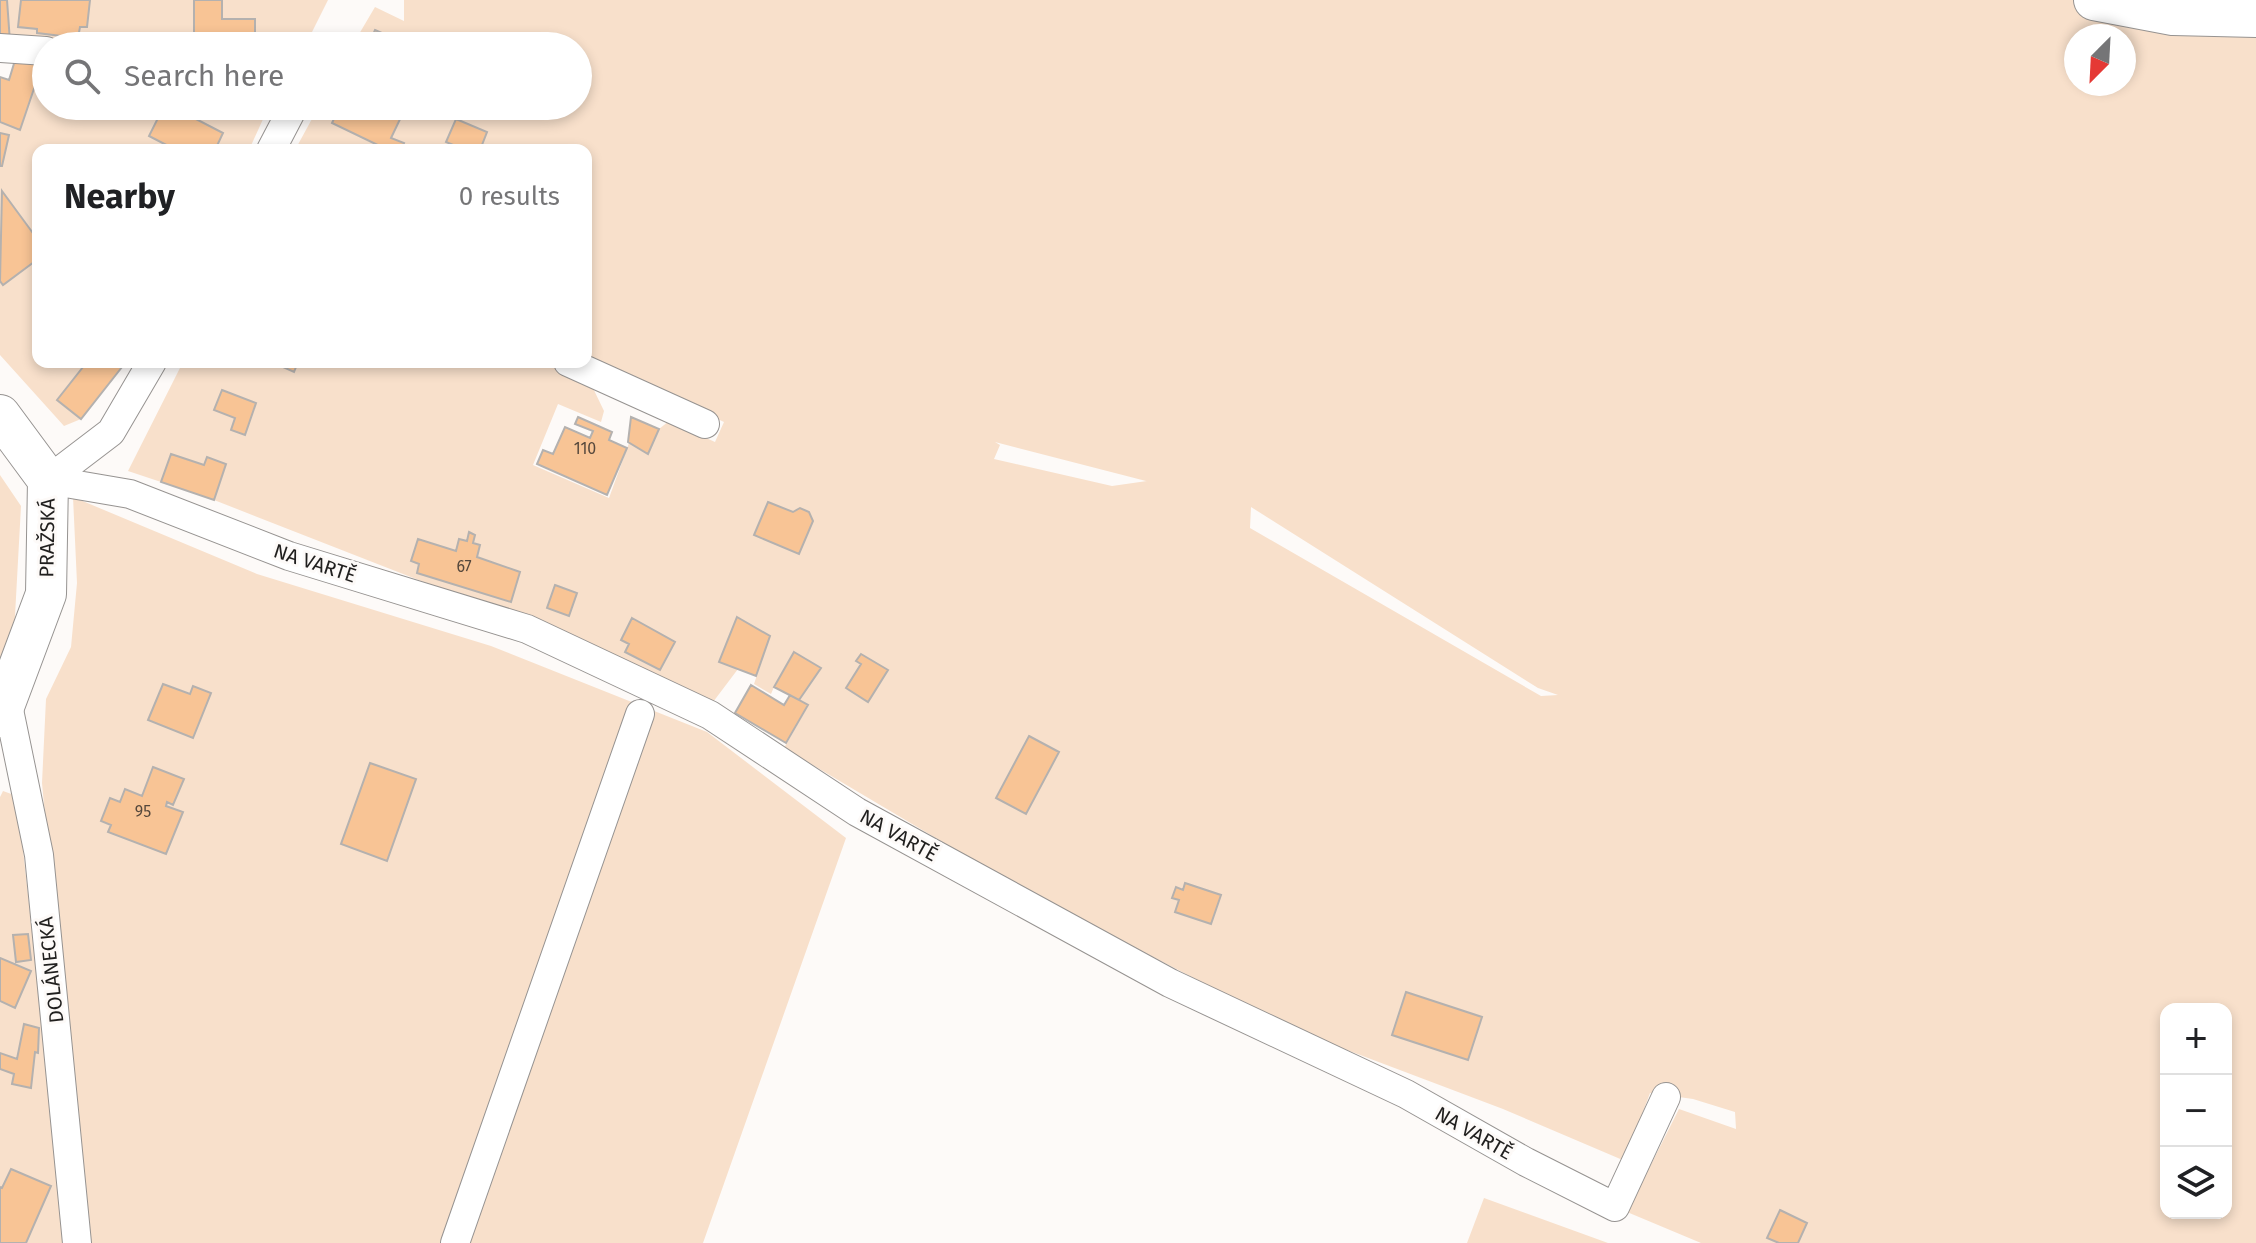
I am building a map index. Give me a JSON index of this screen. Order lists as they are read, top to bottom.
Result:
{
  "streets": {
    "street": ["PRAŽSKÁ", "NA VARTĚ", "DOLÁNECKÁ"]
  },
  "crossings": [
    ["PRAŽSKÁ", "NA VARTĚ"],
    ["PRAŽSKÁ", "DOLÁNECKÁ"]
  ],
  "house_numbers": ["110", "67", "95"],
  "north": "bottom left",
  "page": {
    "search": "Search here",
    "heading": ["Nearby", "0 results"],
    "map_buttons": ["+", "−"]
  }
}
